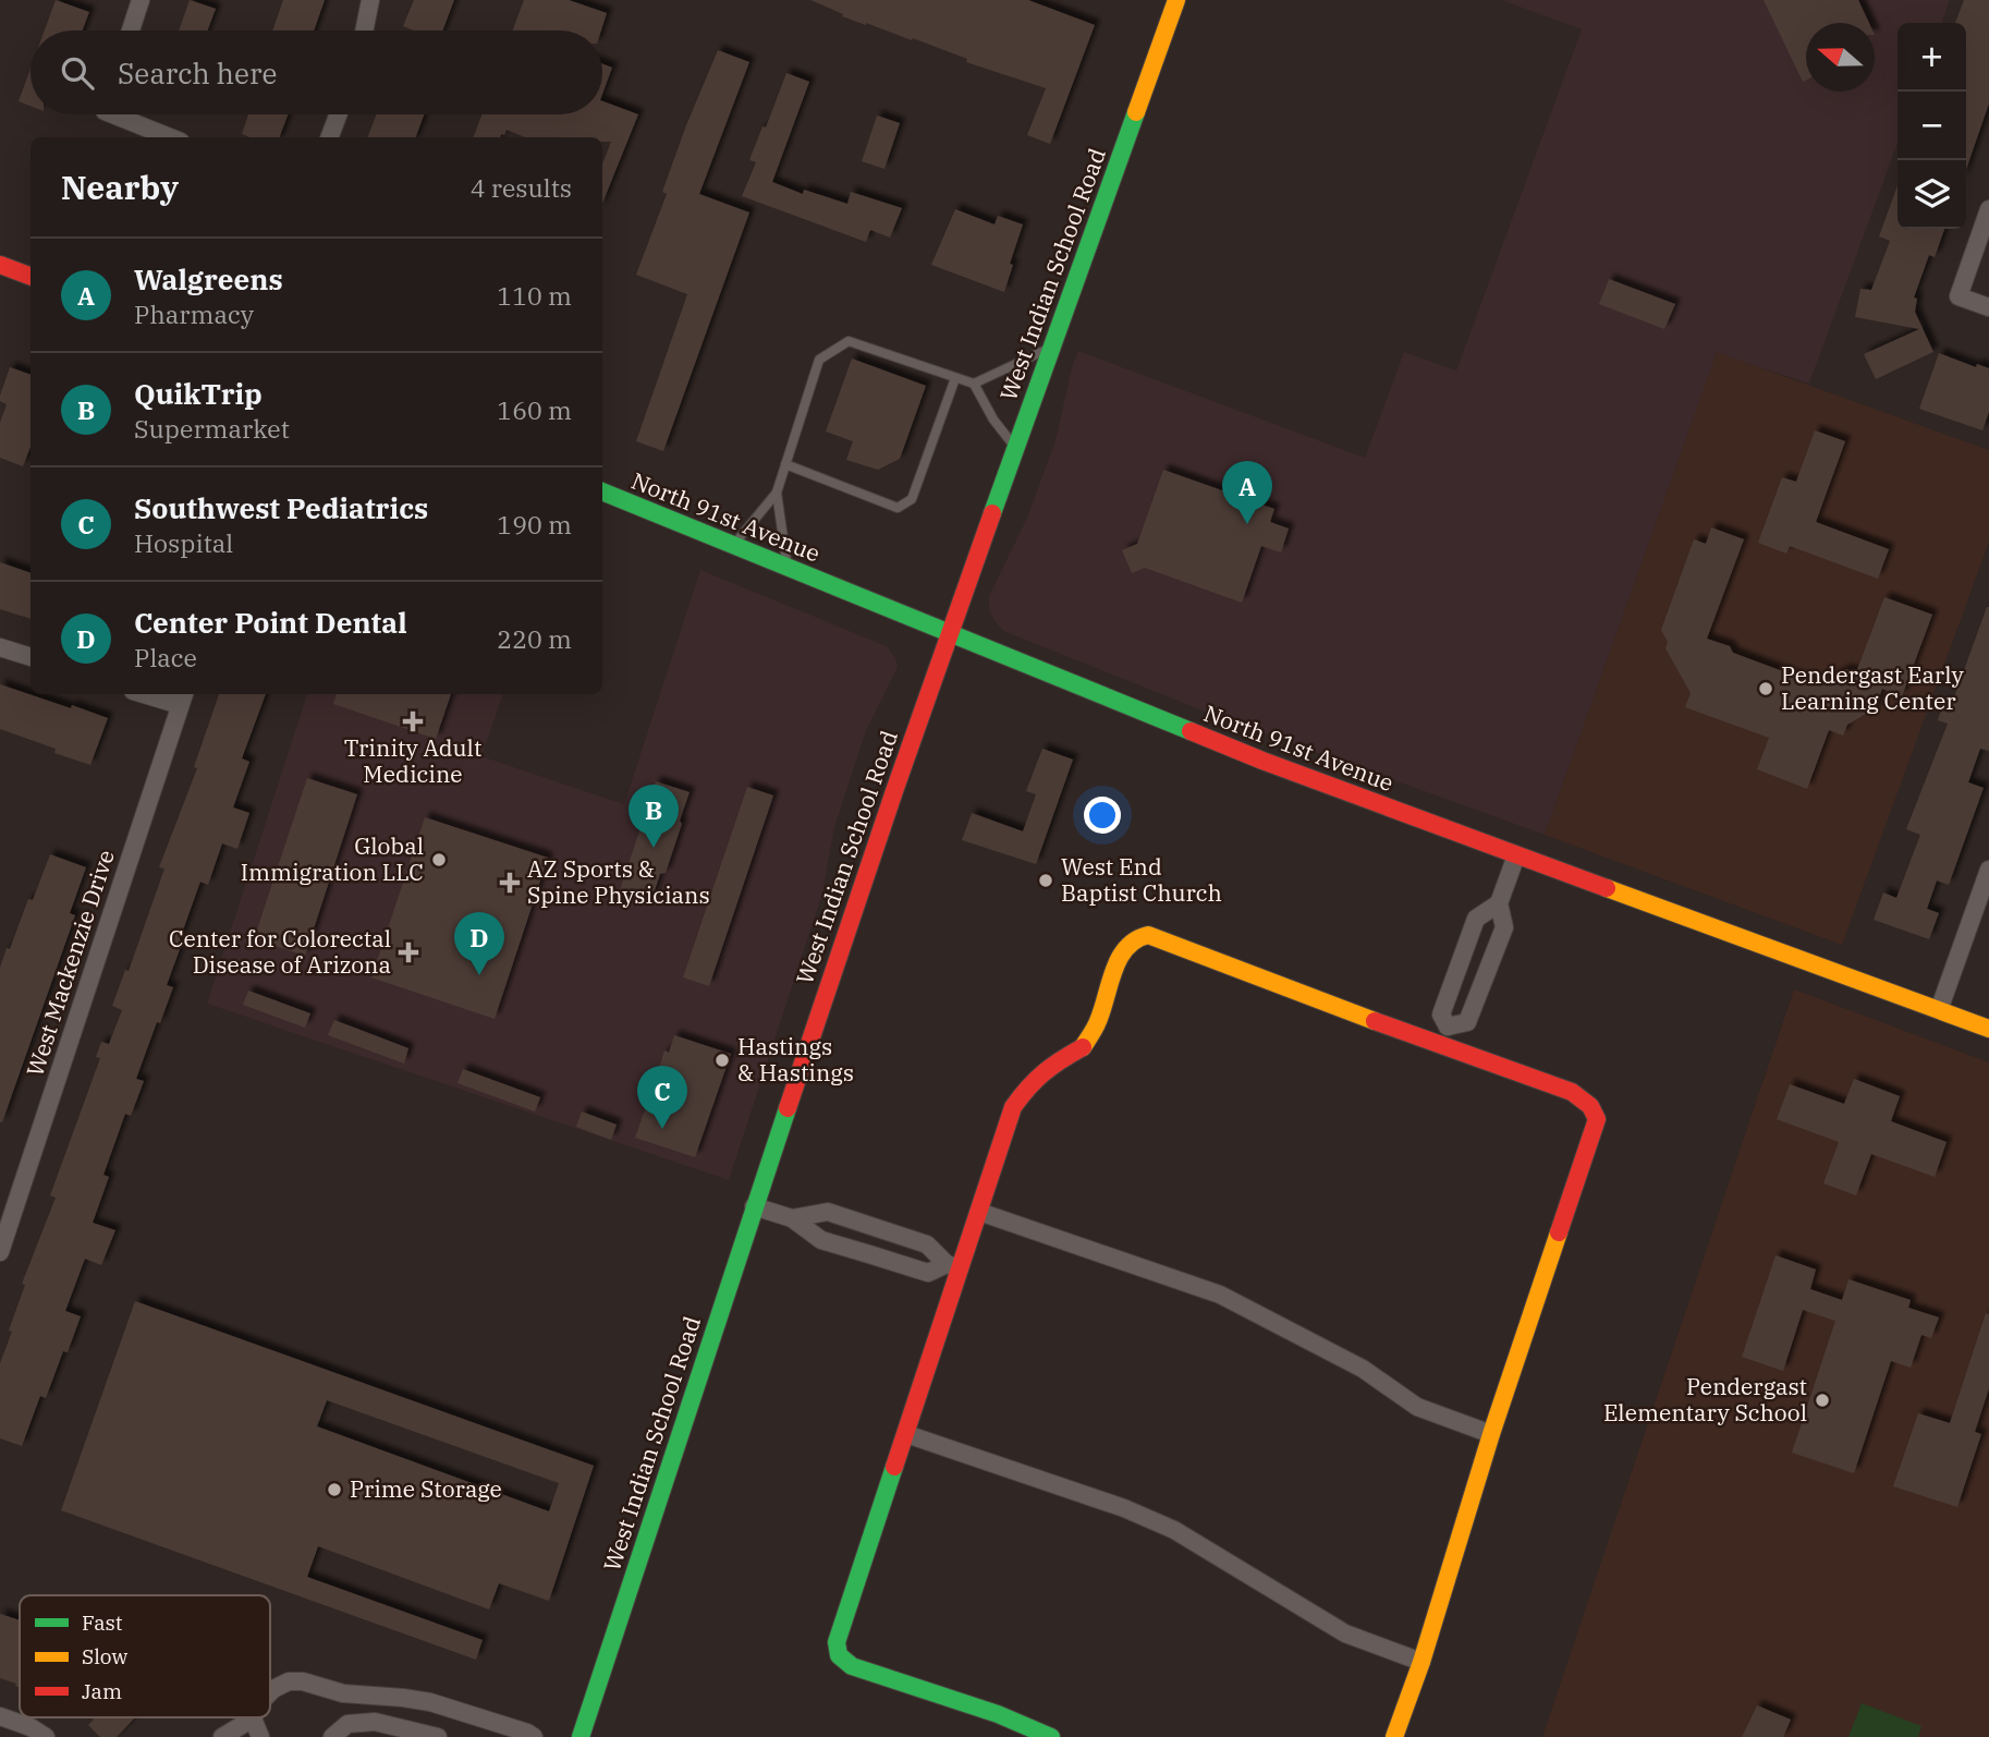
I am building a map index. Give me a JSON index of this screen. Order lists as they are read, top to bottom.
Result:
{
  "streets": {
    "main road": ["West Indian School Road", "North 91st Avenue"],
    "street": ["West Mackenzie Drive"]
  },
  "crossings": [
    ["West Indian School Road", "North 91st Avenue"]
  ],
  "places": {
    "other": [
      "Pendergast Early Learning Center",
      "Global Immigration LLC",
      "West End Baptist Church",
      "Hastings & Hastings",
      "Pendergast Elementary School",
      "Prime Storage"
    ],
    "health": ["Trinity Adult Medicine", "AZ Sports & Spine Physicians", "Center for Colorectal Disease of Arizona"]
  },
  "legend": ["Fast", "Slow", "Jam"],
  "north": "left",
  "page": {
    "map_buttons": ["+", "−"],
    "search": "Search here",
    "heading": ["Nearby", "4 results"],
    "list": [
      {
        "mark": "A",
        "name": "Walgreens",
        "note": "Pharmacy",
        "value": "110 m"
      },
      {
        "mark": "B",
        "name": "QuikTrip",
        "note": "Supermarket",
        "value": "160 m"
      },
      {
        "mark": "C",
        "name": "Southwest Pediatrics",
        "note": "Hospital",
        "value": "190 m"
      },
      {
        "mark": "D",
        "name": "Center Point Dental",
        "note": "Place",
        "value": "220 m"
      }
    ],
    "pins": [
      "A",
      "B",
      "D",
      "C"
    ]
  }
}
